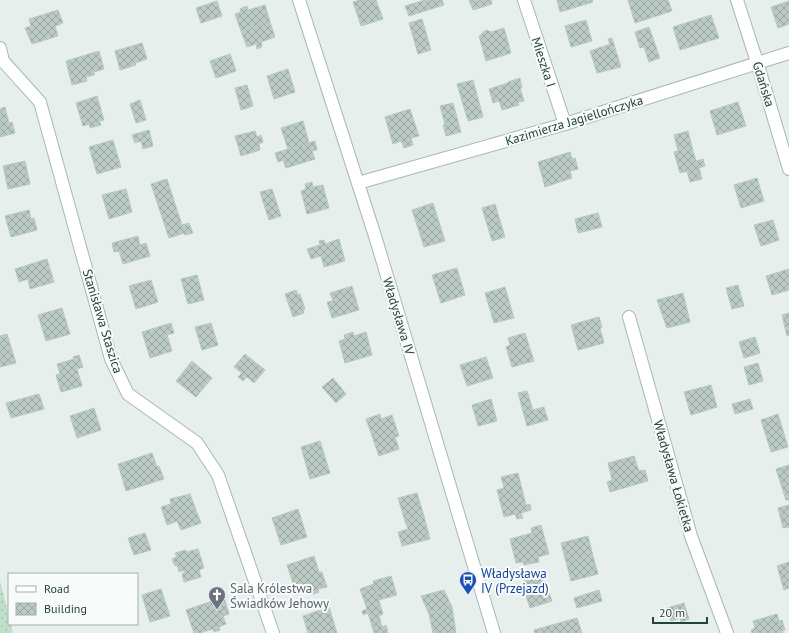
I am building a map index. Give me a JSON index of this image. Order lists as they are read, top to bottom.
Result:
{
  "streets": {
    "street": [
      "Mieszka I",
      "Gdańska",
      "Kazimierza Jagiellończyka",
      "Władysława IV",
      "Stanisława Staszica",
      "Władysława Łokietka"
    ]
  },
  "crossings": [
    ["Mieszka I", "Kazimierza Jagiellończyka"],
    ["Gdańska", "Kazimierza Jagiellończyka"],
    ["Kazimierza Jagiellończyka", "Władysława IV"]
  ],
  "places": {
    "bus stop": ["Władysława IV (Przejazd)"],
    "church": ["Sala Królestwa Świadków Jehowy"]
  },
  "legend": ["Road", "Building"],
  "scale_bar": "20 m"
}
